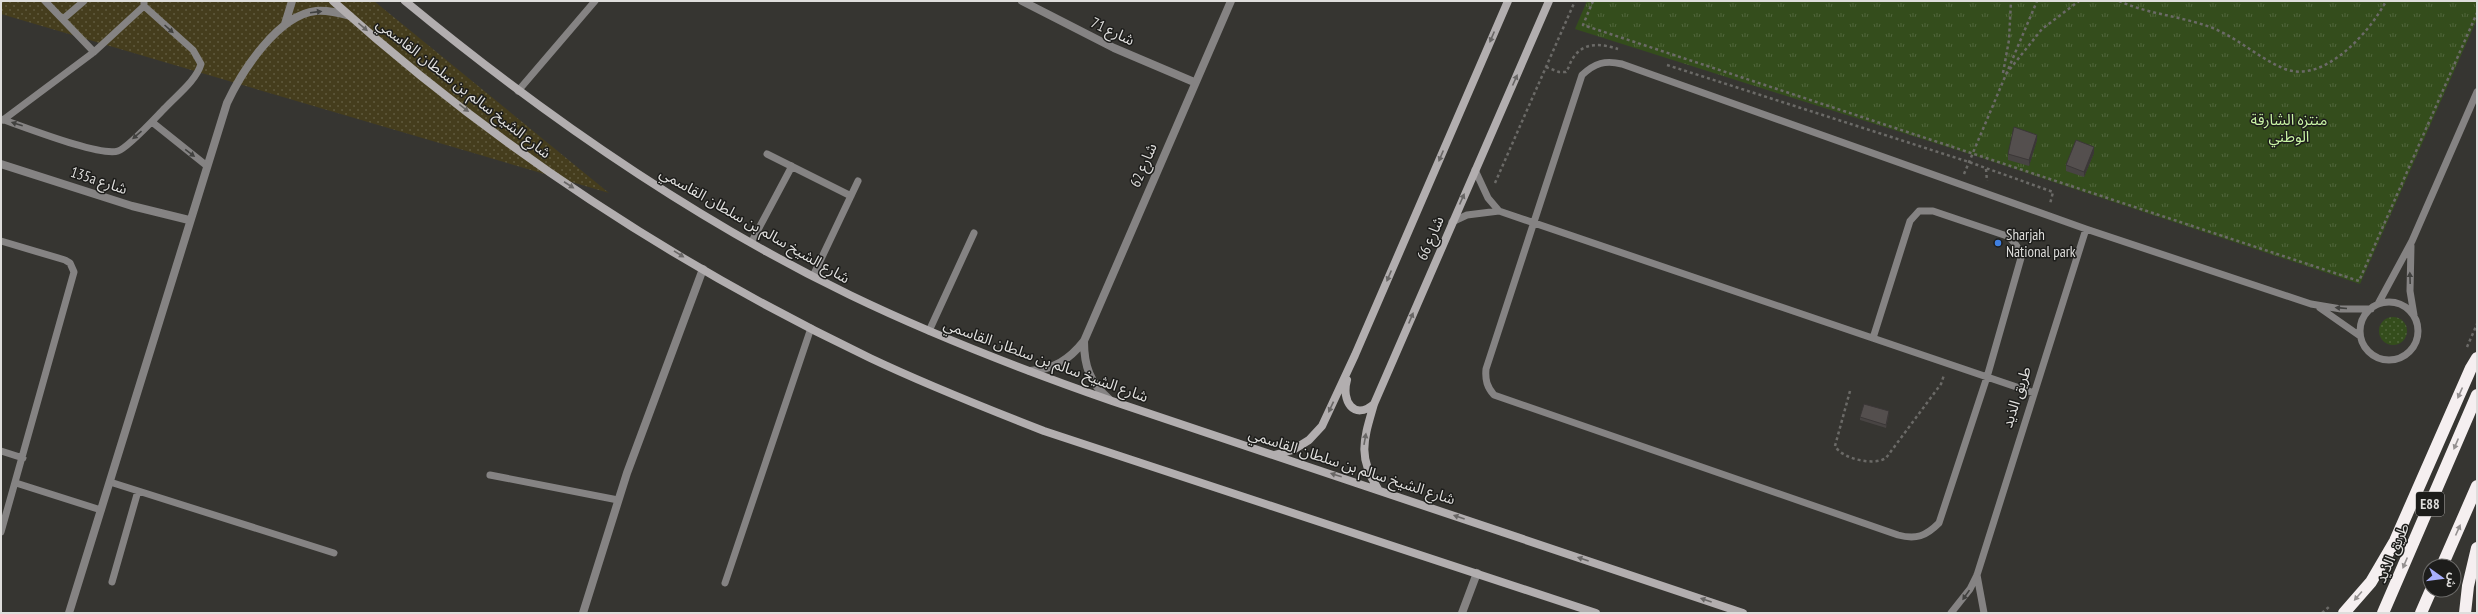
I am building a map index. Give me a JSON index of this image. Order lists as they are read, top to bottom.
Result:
{
  "streets": {
    "highway": ["طريق الذيد", "E88"],
    "street": [
      "شارع 71",
      "شارع الشيخ سالم بن سلطان القاسمي",
      "شارع 62",
      "135a شارع",
      "شارع 66"
    ]
  },
  "crossings": [
    ["شارع 71", "شارع 62"],
    ["شارع الشيخ سالم بن سلطان القاسمي", "شارع 62"],
    ["شارع الشيخ سالم بن سلطان القاسمي", "شارع 66"]
  ],
  "one_way": ["طريق الذيد"],
  "parks": ["منتزه الشارقة الوطني"],
  "places": ["Sharjah National park"],
  "north": "right"
}
